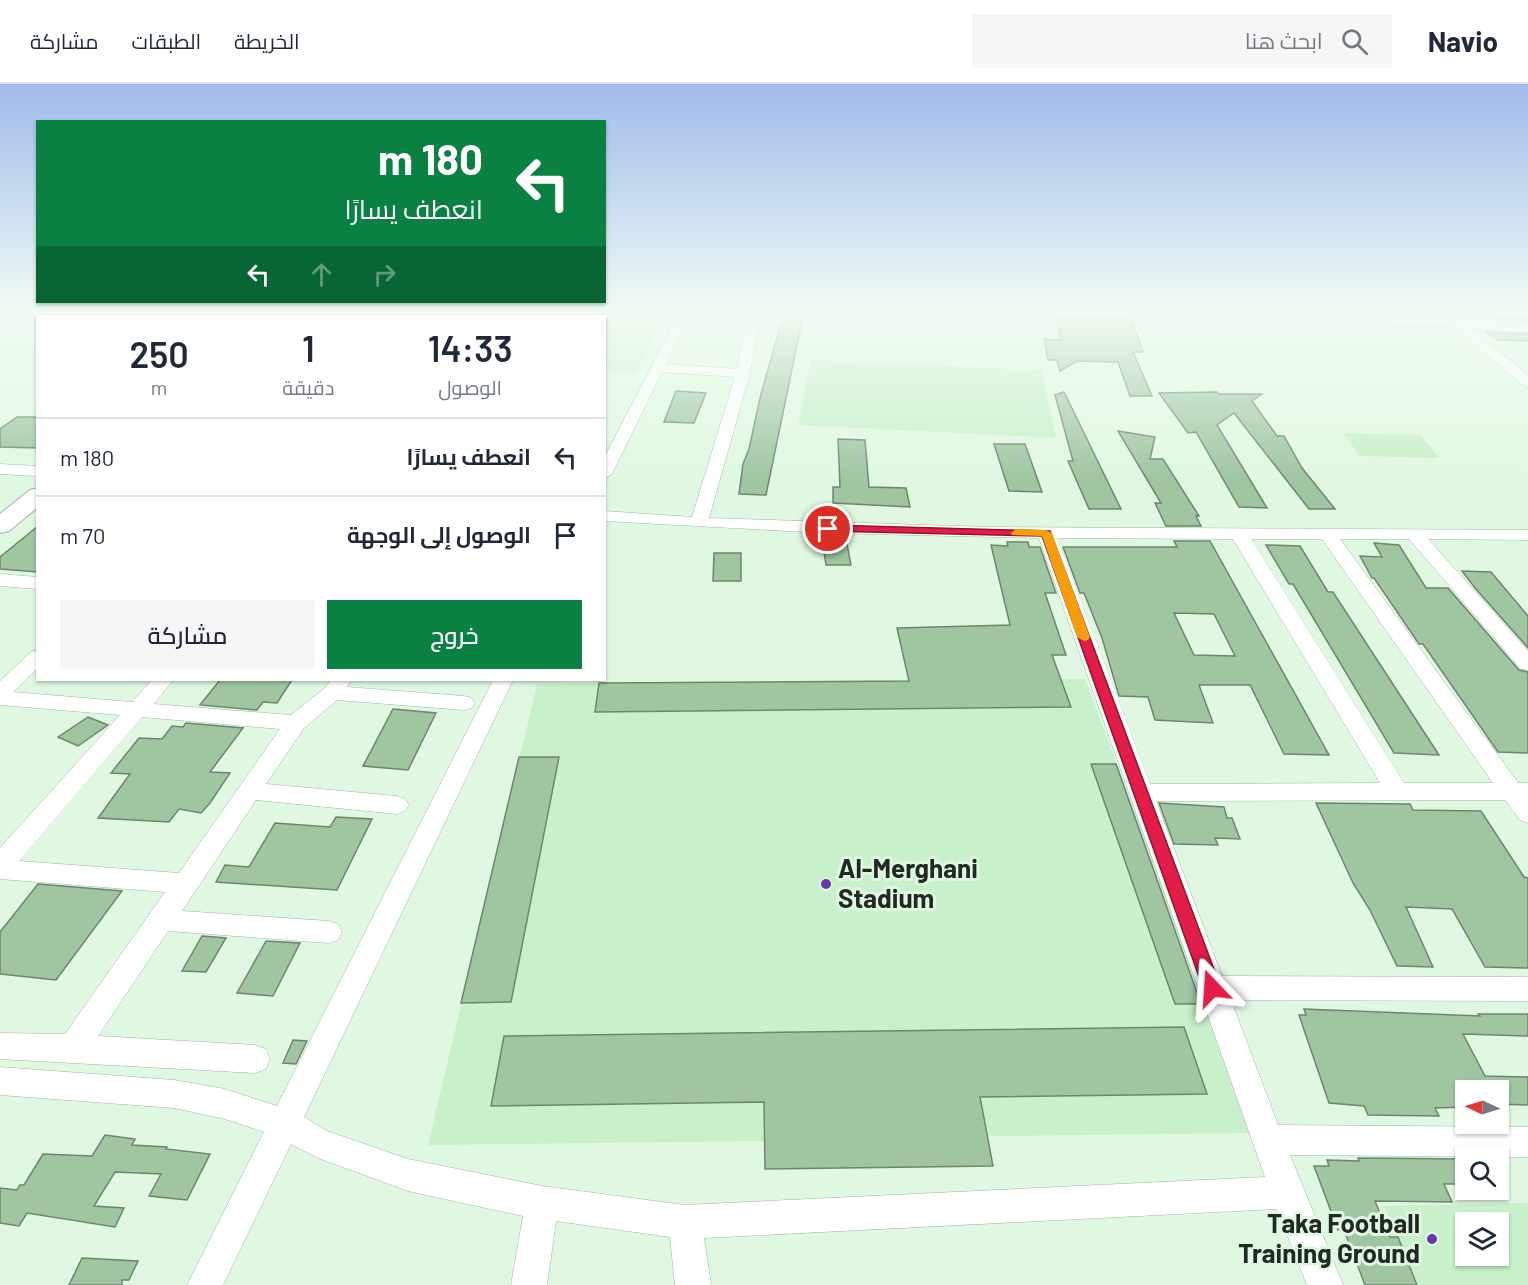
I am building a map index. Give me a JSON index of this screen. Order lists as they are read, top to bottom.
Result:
{
  "places": ["Al-Merghani Stadium", "Taka Football Training Ground"],
  "north": "left",
  "page": {
    "header": "Navio",
    "search": "ابحث هنا",
    "nav": ["الخريطة", "الطبقات", "مشاركة"],
    "turn": ["180 m", "انعطف يسارًا"],
    "eta": [
      "14:33",
      "الوصول",
      "1",
      "دقيقة",
      "250",
      "m"
    ],
    "list": [
      {
        "name": "انعطف يسارًا",
        "value": "180 m"
      },
      {
        "name": "الوصول إلى الوجهة",
        "value": "70 m"
      }
    ],
    "buttons": ["خروج", "مشاركة"]
  }
}
